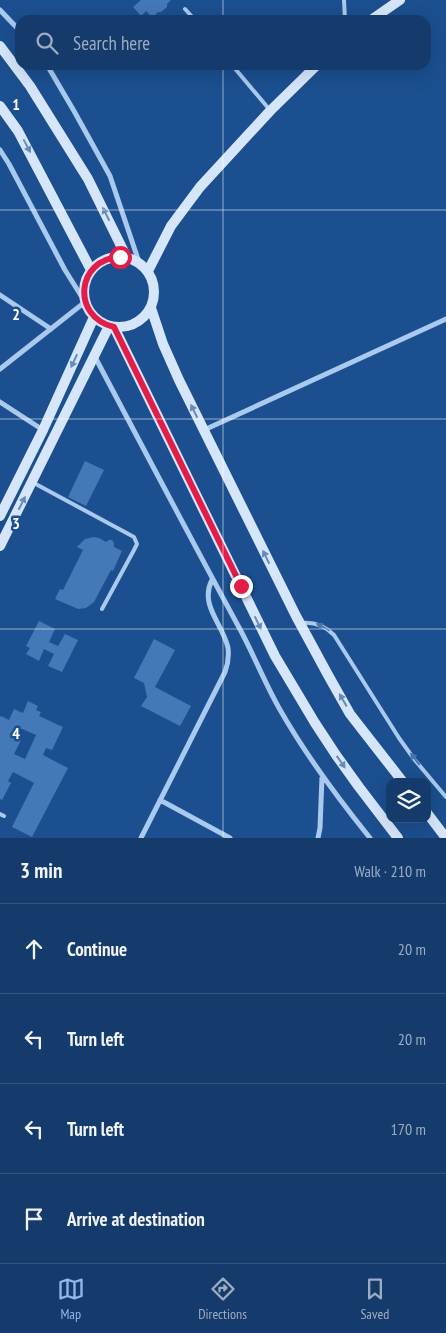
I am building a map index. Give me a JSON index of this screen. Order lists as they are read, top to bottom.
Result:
{
  "page": {
    "search": "Search here",
    "heading": ["3 min", "Walk · 210 m"],
    "list": [
      ["Continue", "20 m"],
      ["Turn left", "20 m"],
      ["Turn left", "170 m"],
      "Arrive at destination"
    ],
    "nav": ["Map", "Directions", "Saved"]
  },
  "grid": {
    "rows": [
      "1",
      "2",
      "3",
      "4"
    ]
  }
}
